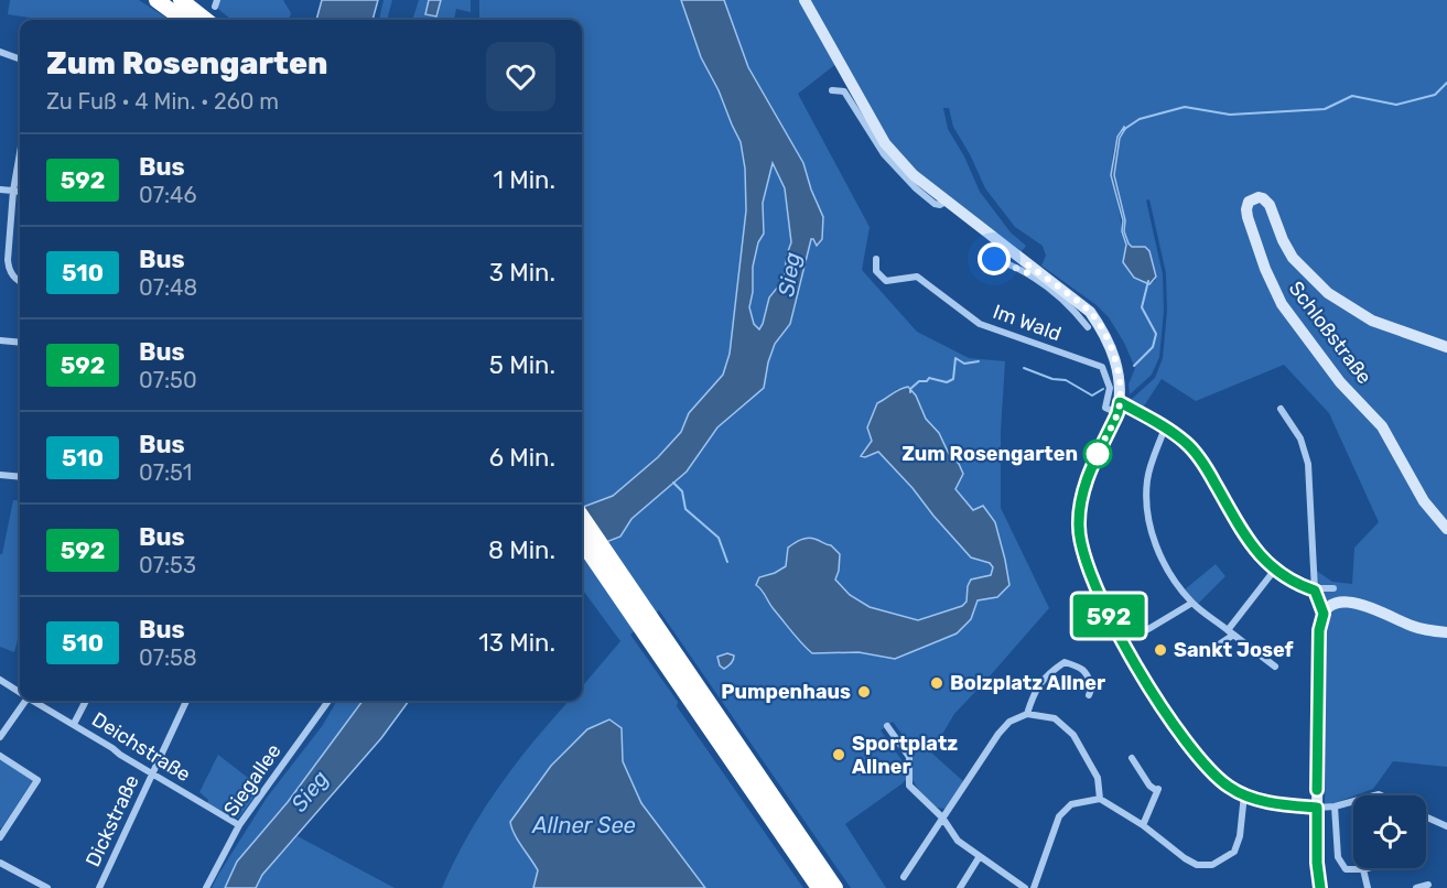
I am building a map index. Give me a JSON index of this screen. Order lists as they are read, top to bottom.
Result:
{
  "streets": {
    "main road": ["Schloßstraße"],
    "street": [
      "Im Wald",
      "Deichstraße",
      "Siegallee",
      "Dickstraße"
    ]
  },
  "crossings": [
    ["Deichstraße", "Siegallee"],
    ["Deichstraße", "Dickstraße"]
  ],
  "water": ["Sieg", "Allner See"],
  "places": [
    "Zum Rosengarten",
    "Sankt Josef",
    "Bolzplatz Allner",
    "Pumpenhaus",
    "Sportplatz Allner"
  ],
  "lines": ["bus line 592"],
  "page": {
    "on_map": "592",
    "heading": ["Zum Rosengarten", "Zu Fuß · 4 Min. · 260 m"],
    "list": [
      {
        "mark": "592",
        "name": "Bus",
        "note": "07:46",
        "value": "1 Min."
      },
      {
        "mark": "510",
        "name": "Bus",
        "note": "07:48",
        "value": "3 Min."
      },
      {
        "mark": "592",
        "name": "Bus",
        "note": "07:50",
        "value": "5 Min."
      },
      {
        "mark": "510",
        "name": "Bus",
        "note": "07:51",
        "value": "6 Min."
      },
      {
        "mark": "592",
        "name": "Bus",
        "note": "07:53",
        "value": "8 Min."
      },
      {
        "mark": "510",
        "name": "Bus",
        "note": "07:58",
        "value": "13 Min."
      }
    ]
  }
}
